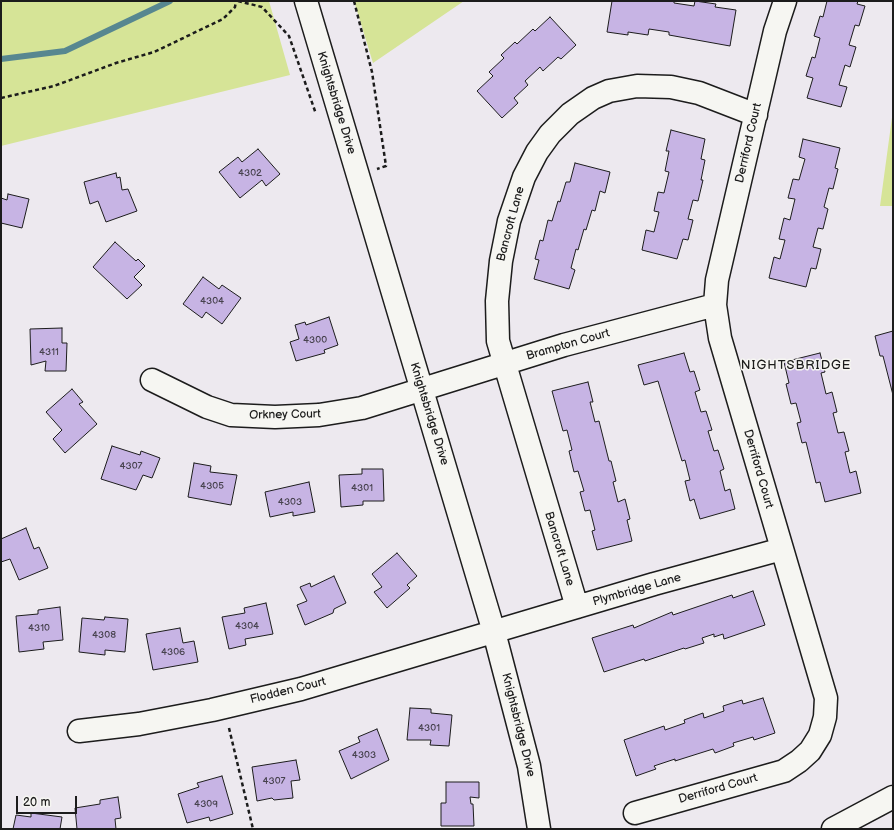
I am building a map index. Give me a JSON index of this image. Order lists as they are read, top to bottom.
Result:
{
  "streets": {
    "street": [
      "Knightsbridge Drive",
      "Derriford Court",
      "Bancroft Lane",
      "Brampton Court",
      "Orkney Court",
      "Plymbridge Lane",
      "Flodden Court"
    ]
  },
  "crossings": [
    ["Knightsbridge Drive", "Brampton Court"],
    ["Knightsbridge Drive", "Orkney Court"],
    ["Knightsbridge Drive", "Plymbridge Lane"],
    ["Knightsbridge Drive", "Flodden Court"],
    ["Derriford Court", "Bancroft Lane"],
    ["Derriford Court", "Brampton Court"],
    ["Derriford Court", "Plymbridge Lane"],
    ["Bancroft Lane", "Brampton Court"],
    ["Bancroft Lane", "Plymbridge Lane"],
    ["Brampton Court", "Orkney Court"],
    ["Plymbridge Lane", "Flodden Court"]
  ],
  "districts": ["NIGHTSBRIDGE"],
  "house_numbers": [
    "4302",
    "4304",
    "4300",
    "4311",
    "4307",
    "4305",
    "4301",
    "4303",
    "4304",
    "4310",
    "4308",
    "4306",
    "4301",
    "4303",
    "4307",
    "4309"
  ],
  "scale_bar": "20 m"
}
